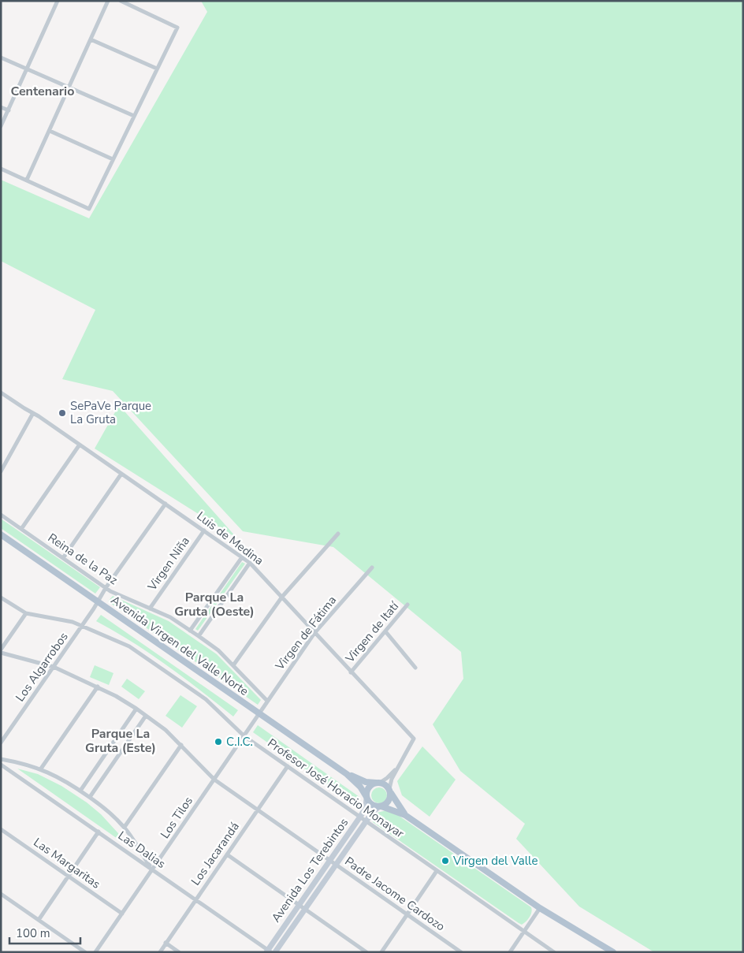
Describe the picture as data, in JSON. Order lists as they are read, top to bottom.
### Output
{
  "streets": {
    "main road": ["Avenida Virgen del Valle Norte", "Avenida Los Terebintos"],
    "street": [
      "Luis de Medina",
      "Reina de la Paz",
      "Virgen Niña",
      "Virgen de Itatí",
      "Virgen de Fátima",
      "Los Algarrobos",
      "Profesor José Horacio Monayar",
      "Los Tilos",
      "Las Dalias",
      "Los Jacarandá",
      "Las Margaritas",
      "Padre Jacome Cardozo"
    ]
  },
  "crossings": [
    ["Luis de Medina", "Virgen Niña"],
    ["Luis de Medina", "Virgen de Itatí"],
    ["Luis de Medina", "Virgen de Fátima"],
    ["Luis de Medina", "Los Algarrobos"],
    ["Reina de la Paz", "Virgen Niña"],
    ["Reina de la Paz", "Virgen de Fátima"],
    ["Reina de la Paz", "Los Algarrobos"],
    ["Virgen de Fátima", "Avenida Virgen del Valle Norte"],
    ["Virgen de Fátima", "Los Tilos"],
    ["Avenida Virgen del Valle Norte", "Los Algarrobos"],
    ["Avenida Virgen del Valle Norte", "Los Tilos"],
    ["Avenida Virgen del Valle Norte", "Avenida Los Terebintos"],
    ["Los Algarrobos", "Profesor José Horacio Monayar"],
    ["Los Algarrobos", "Padre Jacome Cardozo"],
    ["Profesor José Horacio Monayar", "Los Tilos"],
    ["Profesor José Horacio Monayar", "Los Jacarandá"],
    ["Profesor José Horacio Monayar", "Avenida Los Terebintos"],
    ["Los Tilos", "Las Dalias"],
    ["Los Tilos", "Las Margaritas"],
    ["Los Tilos", "Padre Jacome Cardozo"],
    ["Las Dalias", "Los Jacarandá"],
    ["Las Dalias", "Avenida Los Terebintos"],
    ["Los Jacarandá", "Padre Jacome Cardozo"],
    ["Avenida Los Terebintos", "Padre Jacome Cardozo"]
  ],
  "districts": ["Centenario", "Parque La Gruta (Oeste)", "Parque La Gruta (Este)"],
  "places": ["SePaVe Parque La Gruta", "C.I.C.", "Virgen del Valle"],
  "scale_bar": "100 m"
}
